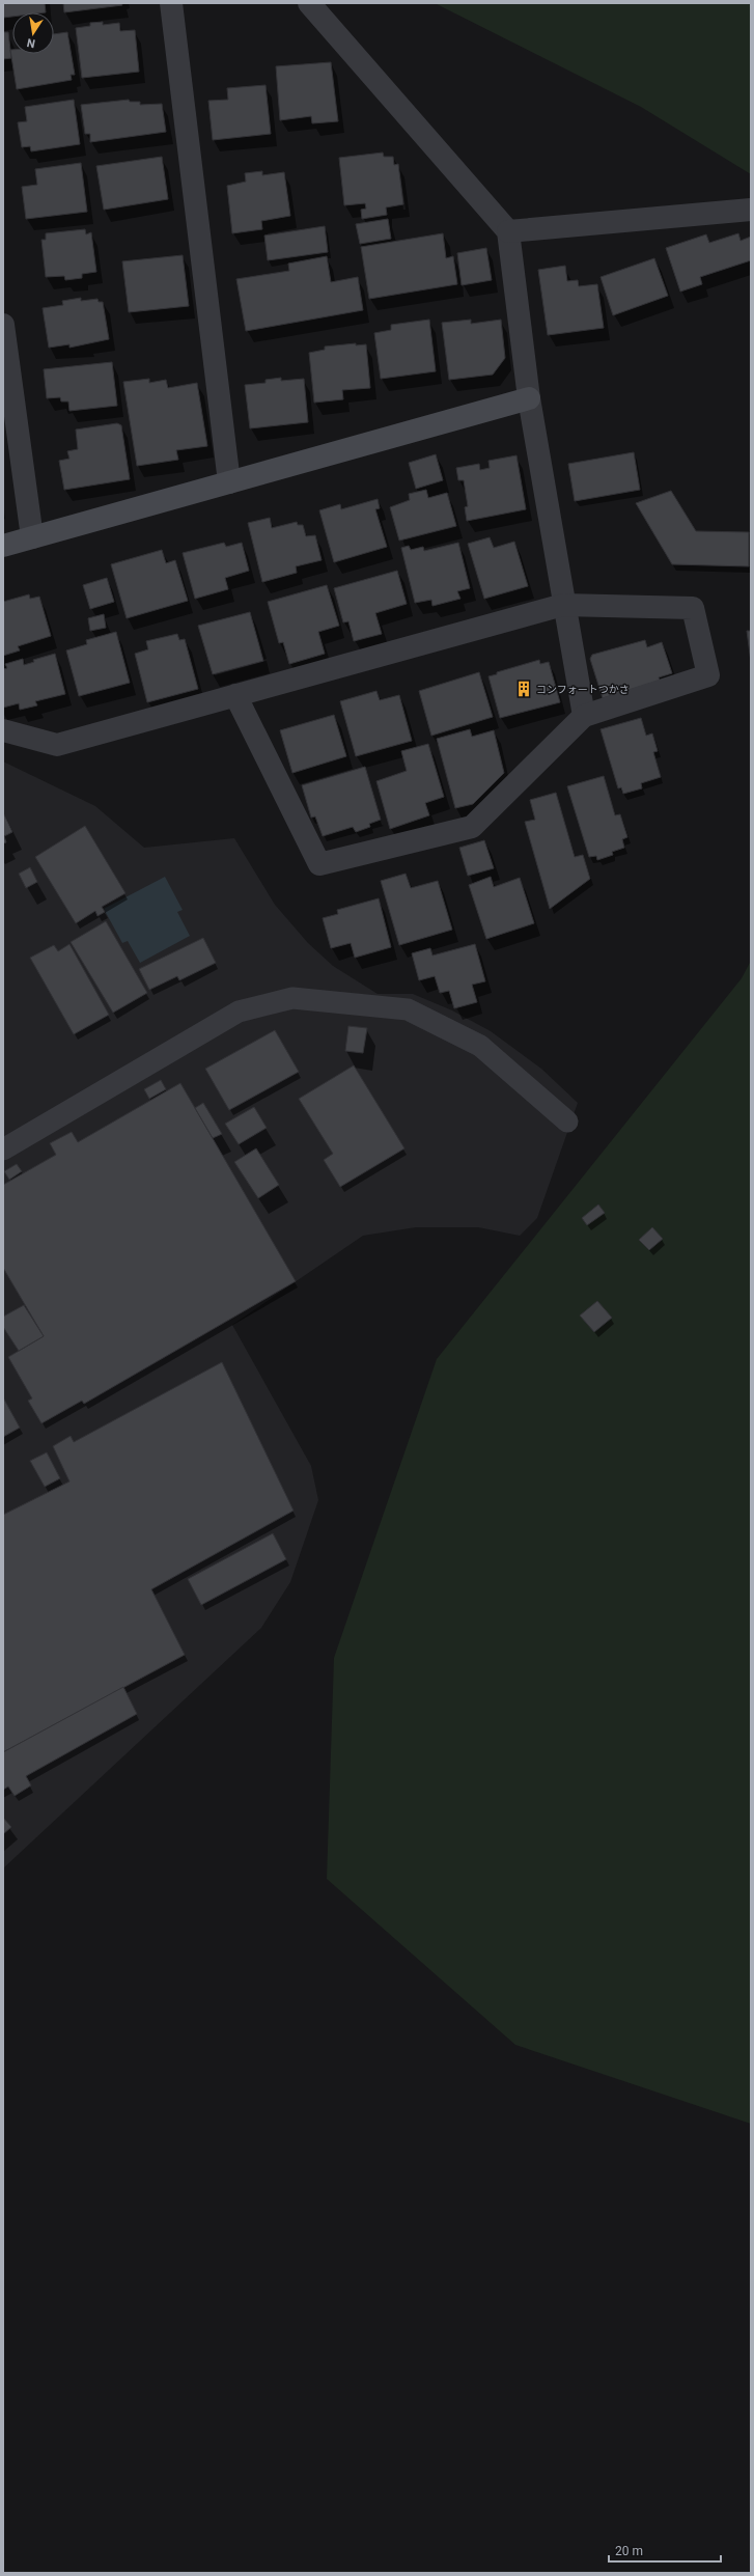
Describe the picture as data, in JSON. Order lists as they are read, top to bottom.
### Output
{
  "places": {
    "building": ["コンフォートつかさ"]
  },
  "scale_bar": "20 m",
  "north": "bottom"
}
